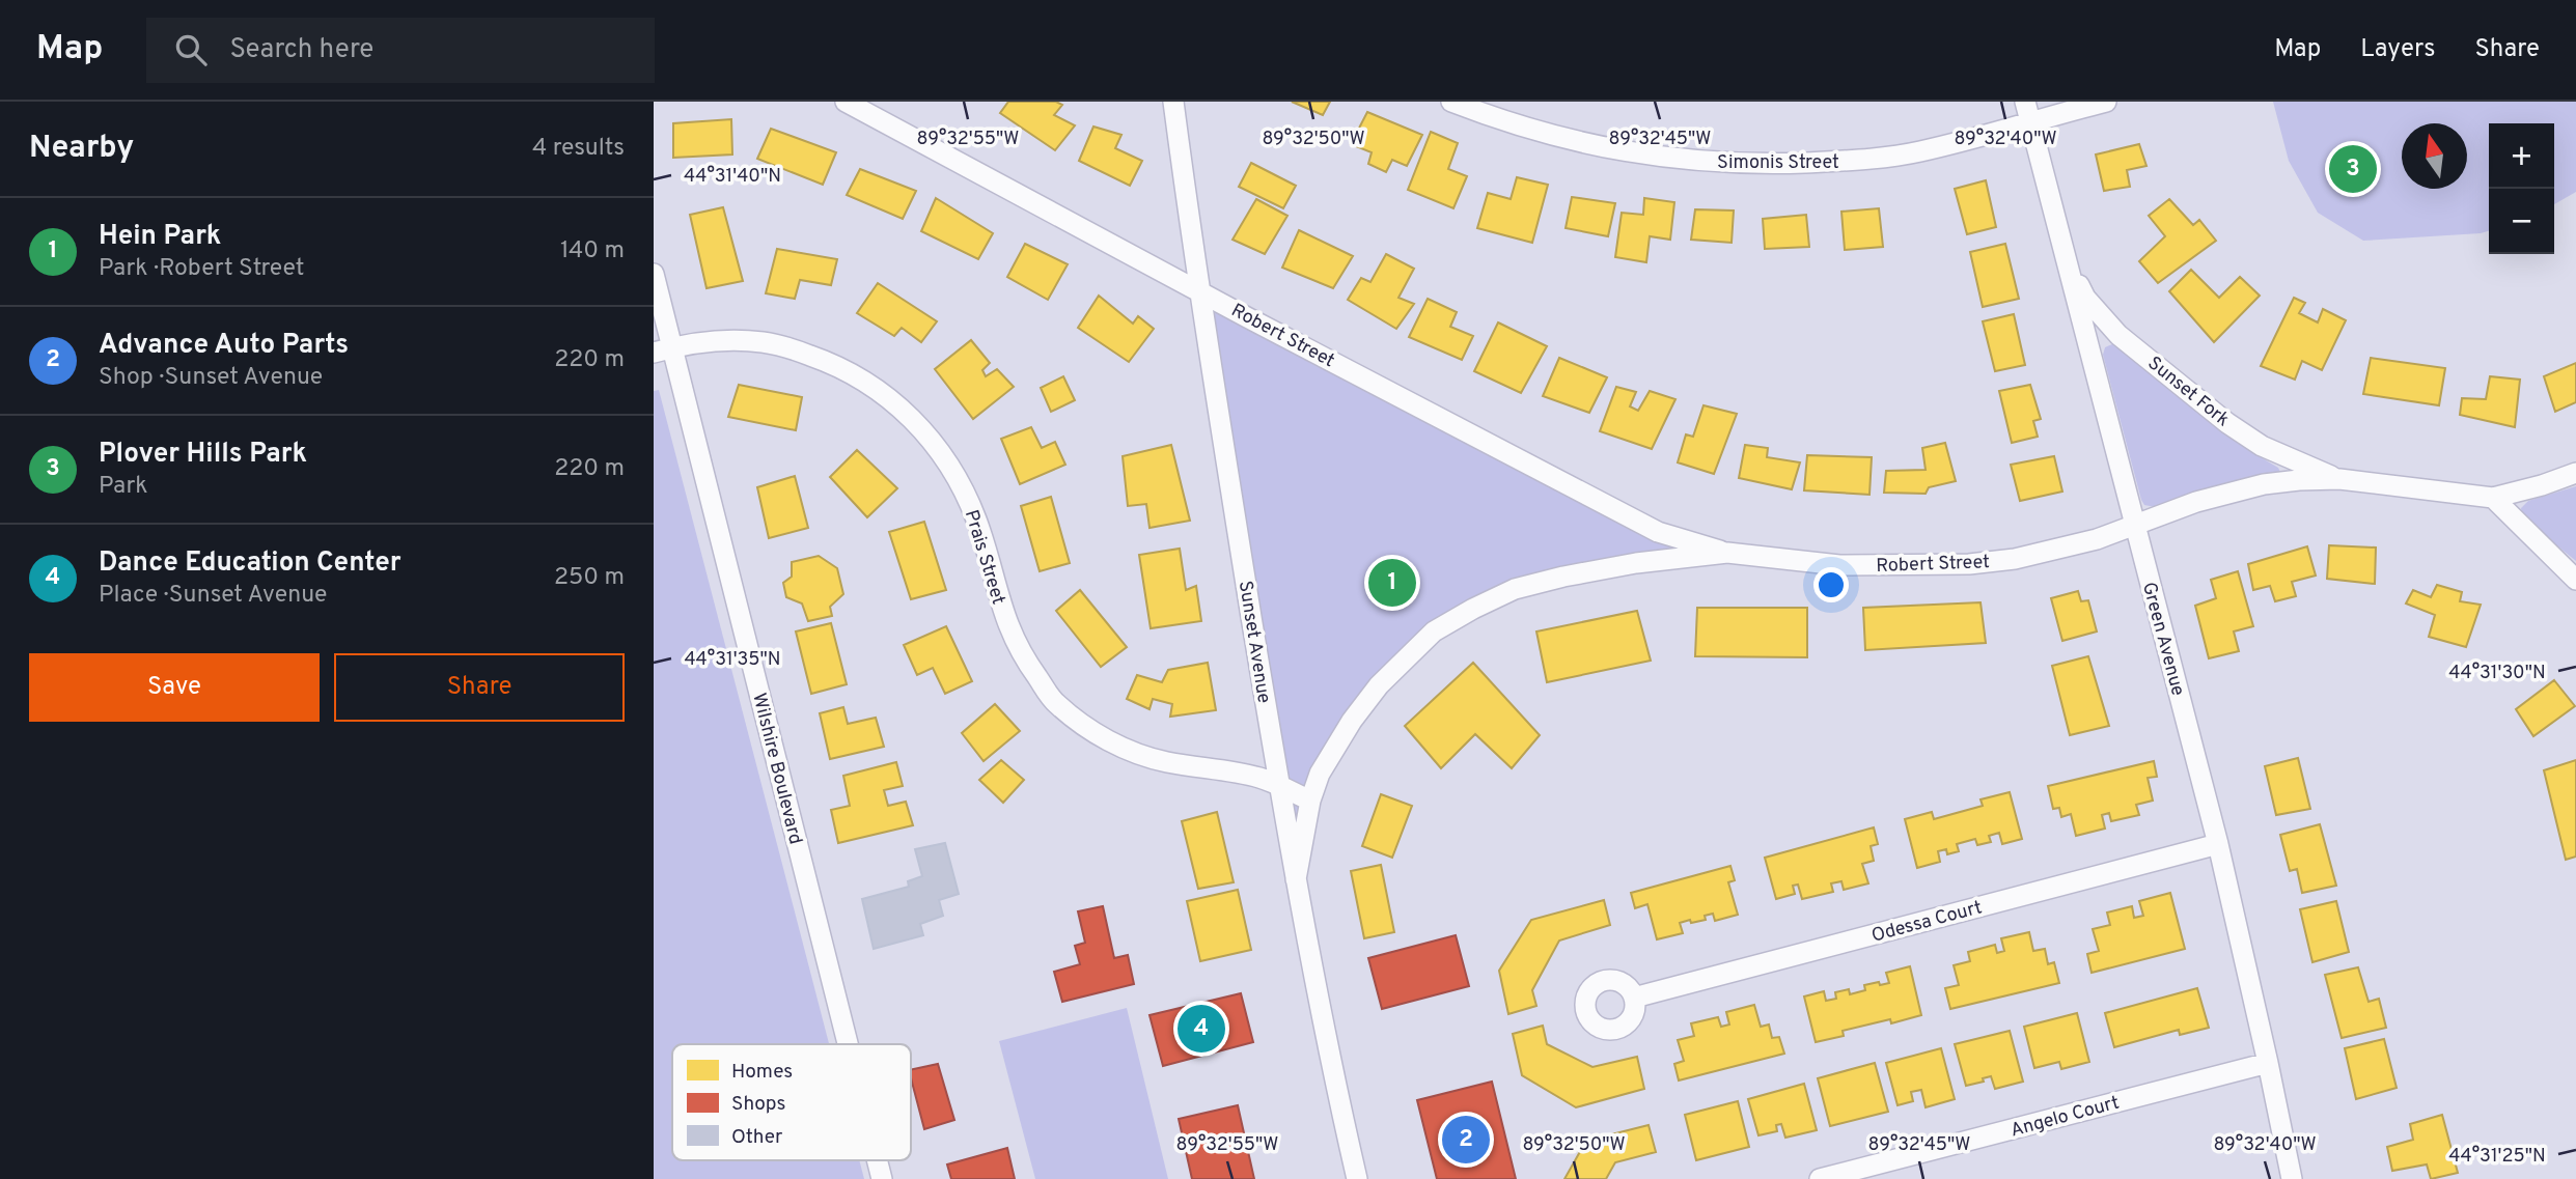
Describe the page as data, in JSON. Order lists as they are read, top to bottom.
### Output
{
  "streets": {
    "street": [
      "Simonis Street",
      "Robert Street",
      "Sunset Fork",
      "Prais Street",
      "Green Avenue",
      "Sunset Avenue",
      "Wilshire Boulevard",
      "Odessa Court",
      "Angelo Court"
    ]
  },
  "crossings": [
    ["Simonis Street", "Green Avenue"],
    ["Robert Street", "Sunset Fork"],
    ["Robert Street", "Prais Street"],
    ["Robert Street", "Green Avenue"],
    ["Robert Street", "Sunset Avenue"],
    ["Sunset Fork", "Green Avenue"],
    ["Prais Street", "Sunset Avenue"],
    ["Prais Street", "Wilshire Boulevard"],
    ["Green Avenue", "Odessa Court"],
    ["Green Avenue", "Angelo Court"]
  ],
  "legend": ["Homes", "Shops", "Other"],
  "north": "top",
  "page": {
    "header": "Map",
    "search": "Search here",
    "nav": ["Map", "Layers", "Share"],
    "heading": ["Nearby", "4 results"],
    "map_buttons": ["+", "−"],
    "pins": [
      "3",
      "1",
      "4",
      "2"
    ],
    "list": [
      {
        "mark": "1",
        "name": "Hein Park",
        "note": "Park · Robert Street",
        "value": "140 m"
      },
      {
        "mark": "2",
        "name": "Advance Auto Parts",
        "note": "Shop · Sunset Avenue",
        "value": "220 m"
      },
      {
        "mark": "3",
        "name": "Plover Hills Park",
        "note": "Park",
        "value": "220 m"
      },
      {
        "mark": "4",
        "name": "Dance Education Center",
        "note": "Place · Sunset Avenue",
        "value": "250 m"
      }
    ],
    "buttons": ["Save", "Share"]
  },
  "coordinates": [
    "89°32'55\"W",
    "89°32'50\"W",
    "89°32'45\"W",
    "89°32'40\"W",
    "44°31'40\"N",
    "44°31'35\"N",
    "44°31'30\"N",
    "44°31'25\"N"
  ]
}
